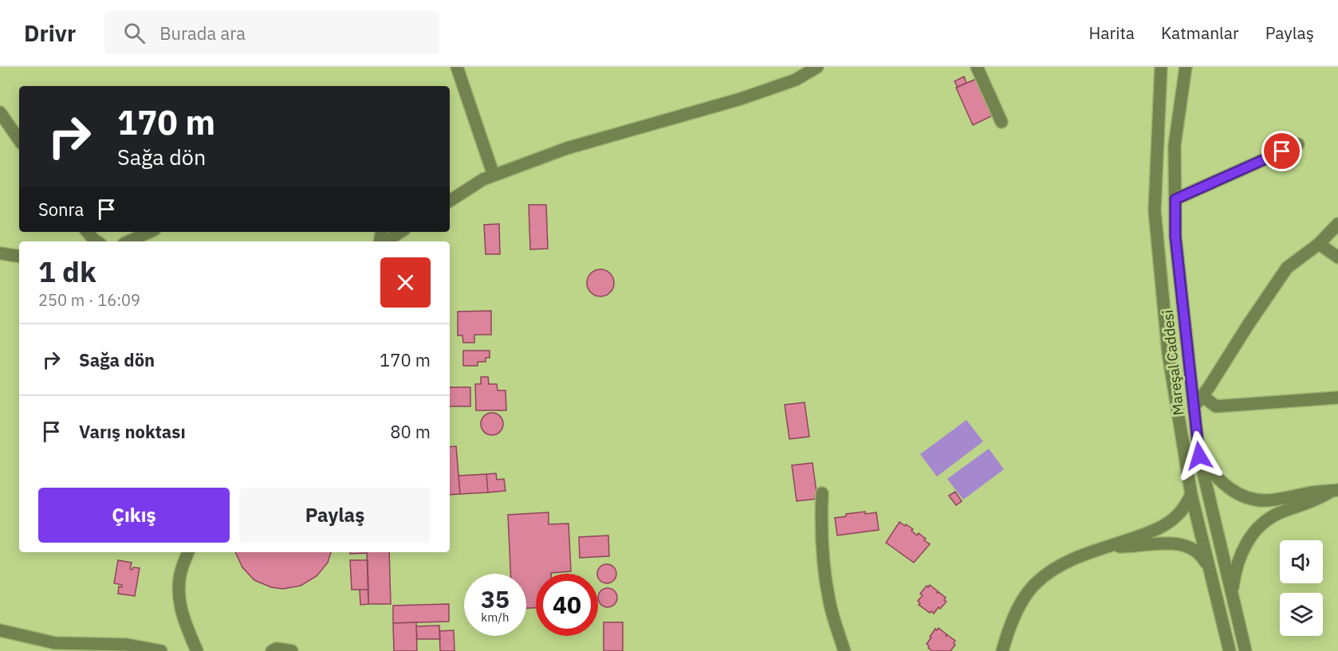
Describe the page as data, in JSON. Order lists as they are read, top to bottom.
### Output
{
  "streets": {
    "street": ["Mareşal Caddesi"]
  },
  "page": {
    "header": "Drivr",
    "search": "Burada ara",
    "nav": ["Harita", "Katmanlar", "Paylaş"],
    "turn": ["170 m", "Sağa dön"],
    "then": "Sonra",
    "heading": ["1 dk", "250 m · 16:09"],
    "list": [
      {
        "name": "Sağa dön",
        "value": "170 m"
      },
      {
        "name": "Varış noktası",
        "value": "80 m"
      }
    ],
    "buttons": ["Çıkış", "Paylaş"],
    "speed": "35 km/h",
    "limit": "40"
  }
}
